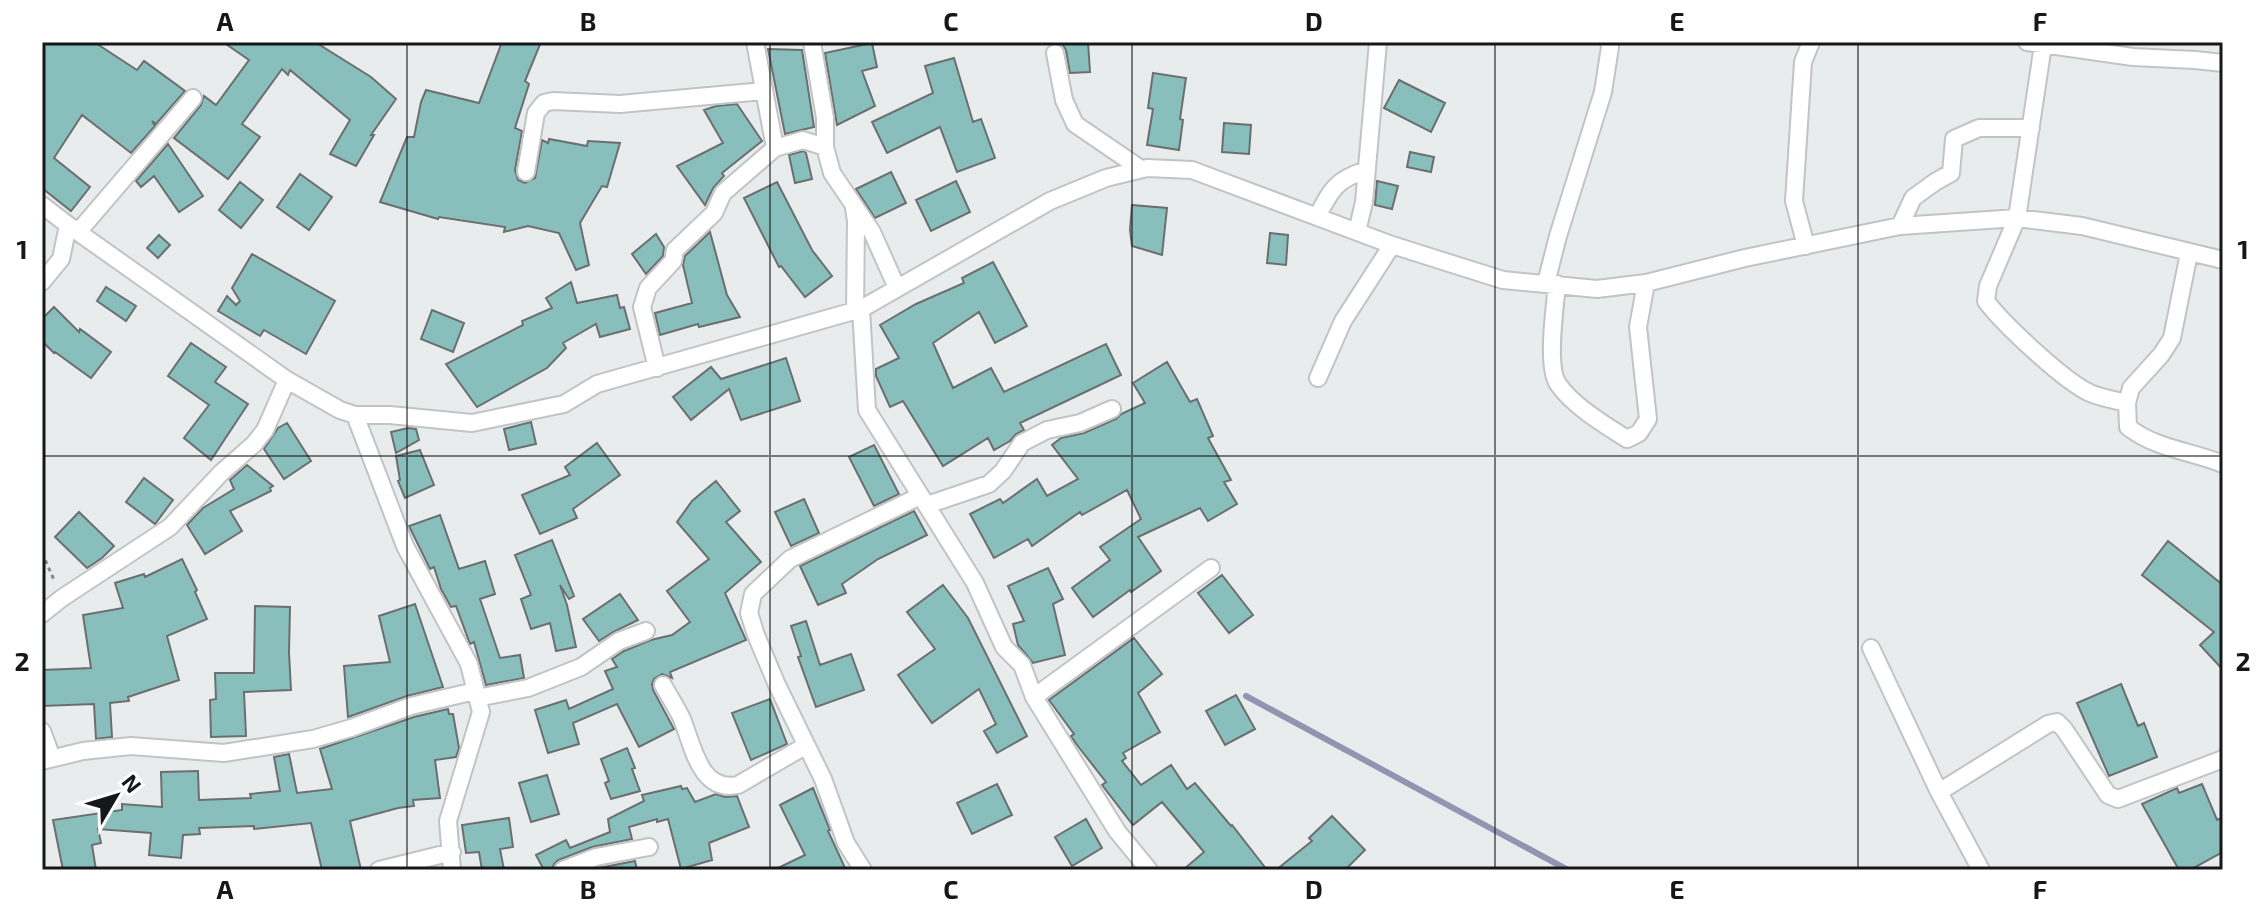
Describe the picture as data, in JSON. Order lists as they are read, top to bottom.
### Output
{
  "north": "top right",
  "grid": {
    "columns": [
      "A",
      "B",
      "C",
      "D",
      "E",
      "F"
    ],
    "rows": ["1", "2"]
  }
}
